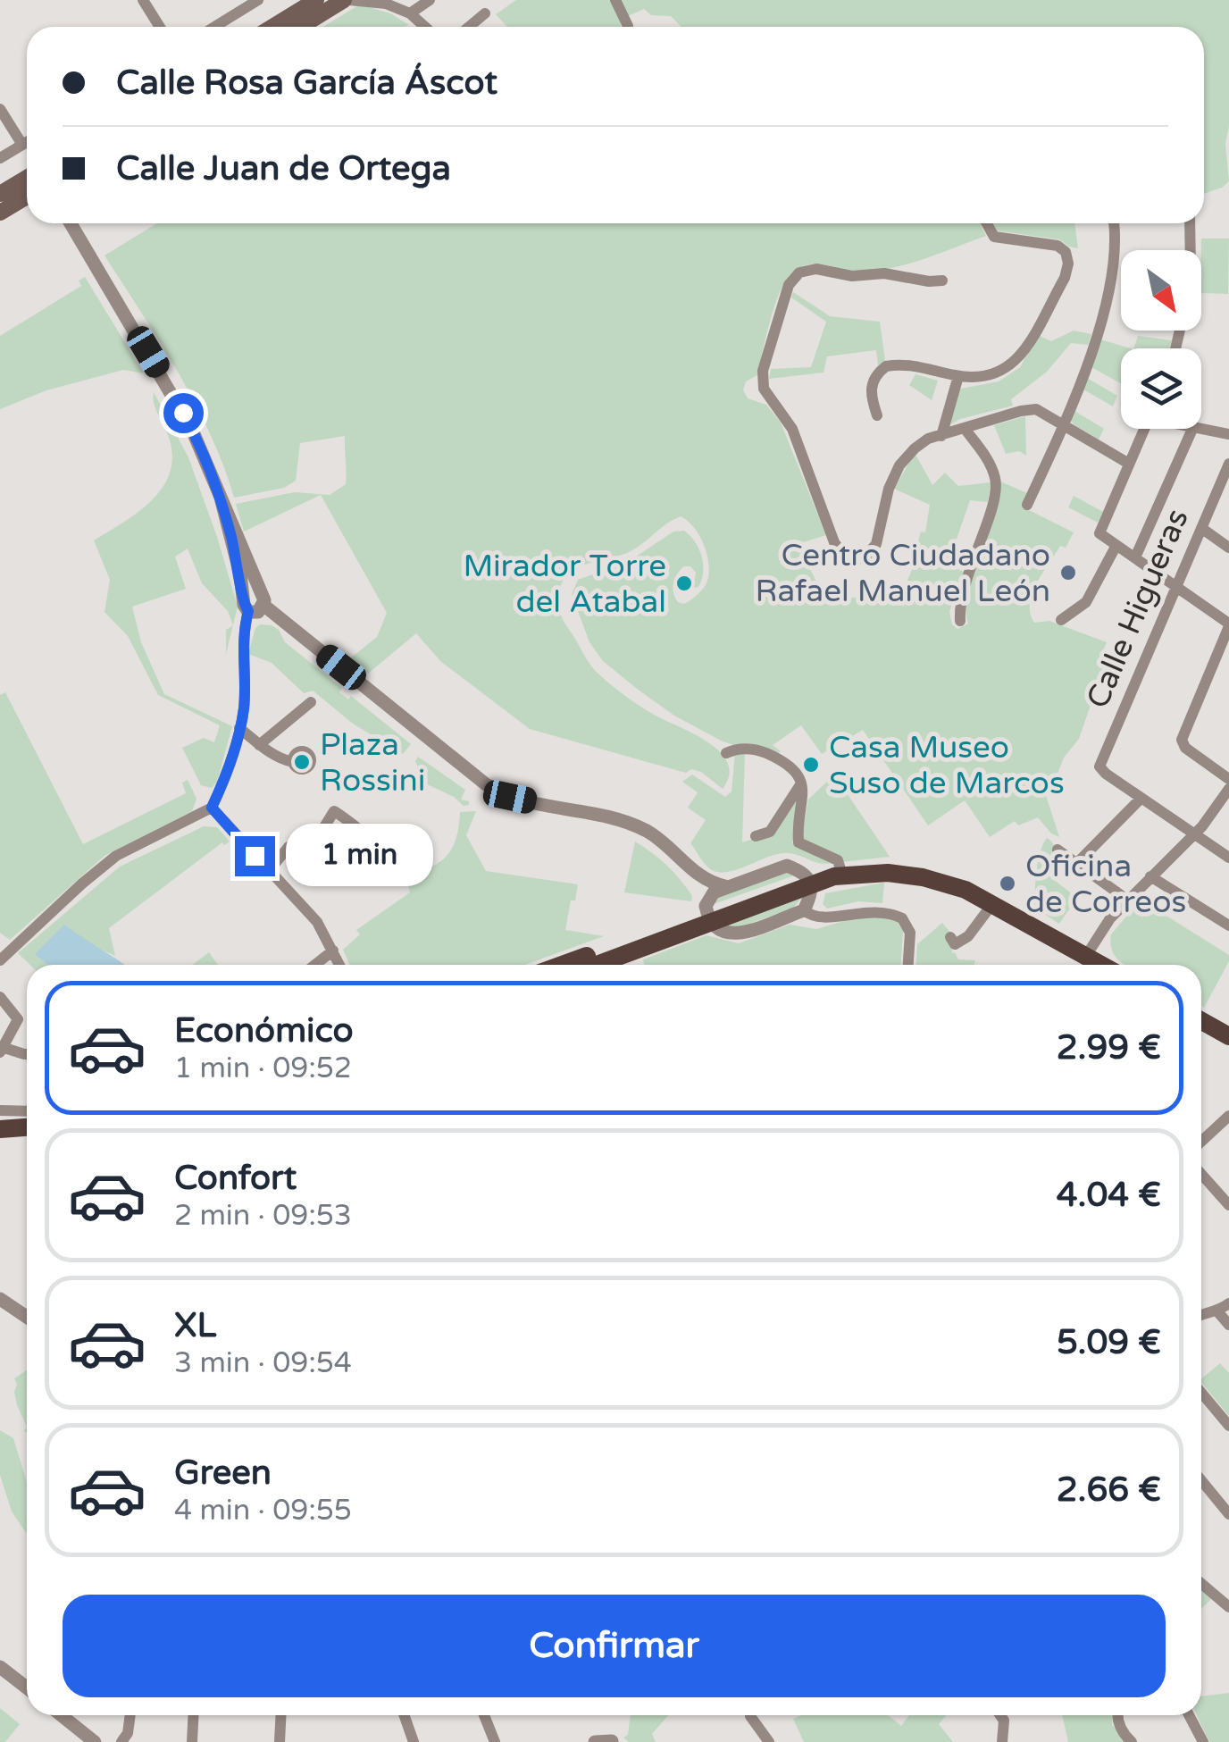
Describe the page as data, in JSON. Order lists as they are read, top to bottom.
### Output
{
  "streets": {
    "street": ["Calle Higueras"]
  },
  "places": [
    "Centro Ciudadano Rafael Manuel León",
    "Mirador Torre del Atabal",
    "Plaza Rossini",
    "Casa Museo Suso de Marcos",
    "Oficina de Correos"
  ],
  "north": "bottom right",
  "page": {
    "banner": ["Calle Rosa García Áscot", "Calle Juan de Ortega"],
    "bubble": "1 min",
    "list": [
      {
        "name": "Económico",
        "note": "1 min · 09:52",
        "value": "2.99 €"
      },
      {
        "name": "Confort",
        "note": "2 min · 09:53",
        "value": "4.04 €"
      },
      {
        "name": "XL",
        "note": "3 min · 09:54",
        "value": "5.09 €"
      },
      {
        "name": "Green",
        "note": "4 min · 09:55",
        "value": "2.66 €"
      }
    ],
    "buttons": "Confirmar"
  }
}
